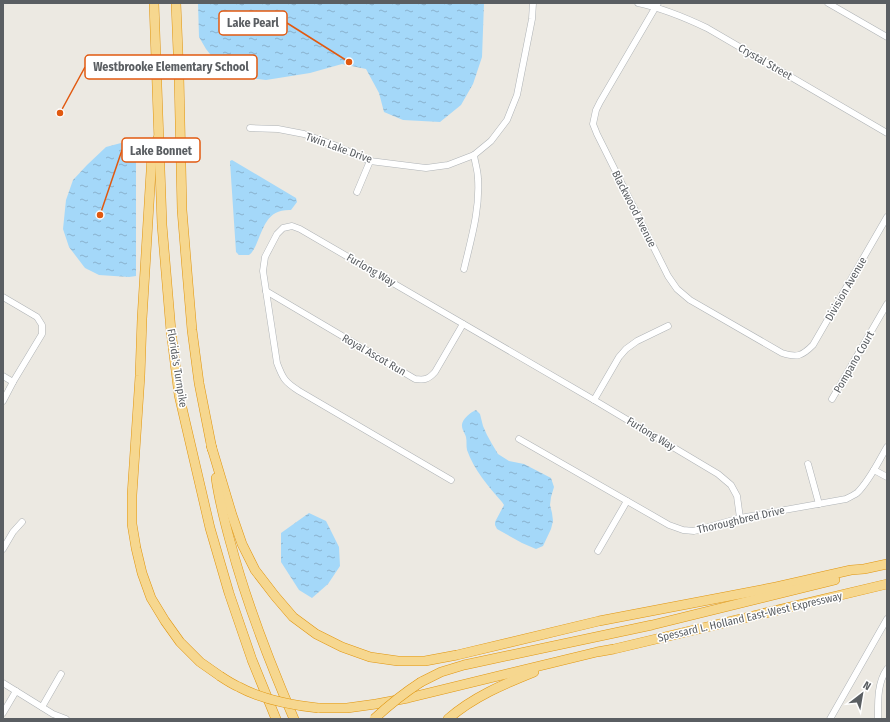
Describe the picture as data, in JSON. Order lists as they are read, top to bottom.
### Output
{
  "streets": {
    "highway": ["Florida's Turnpike", "Spessard L. Holland East-West Expressway"],
    "street": [
      "Crystal Street",
      "Twin Lake Drive",
      "Blackwood Avenue",
      "Furlong Way",
      "Division Avenue",
      "Royal Ascot Run",
      "Pompano Court",
      "Thoroughbred Drive"
    ]
  },
  "crossings": [
    ["Crystal Street", "Blackwood Avenue"],
    ["Blackwood Avenue", "Division Avenue"],
    ["Furlong Way", "Royal Ascot Run"],
    ["Furlong Way", "Thoroughbred Drive"]
  ],
  "places": ["Lake Pearl", "Westbrooke Elementary School", "Lake Bonnet"],
  "north": "top right"
}
